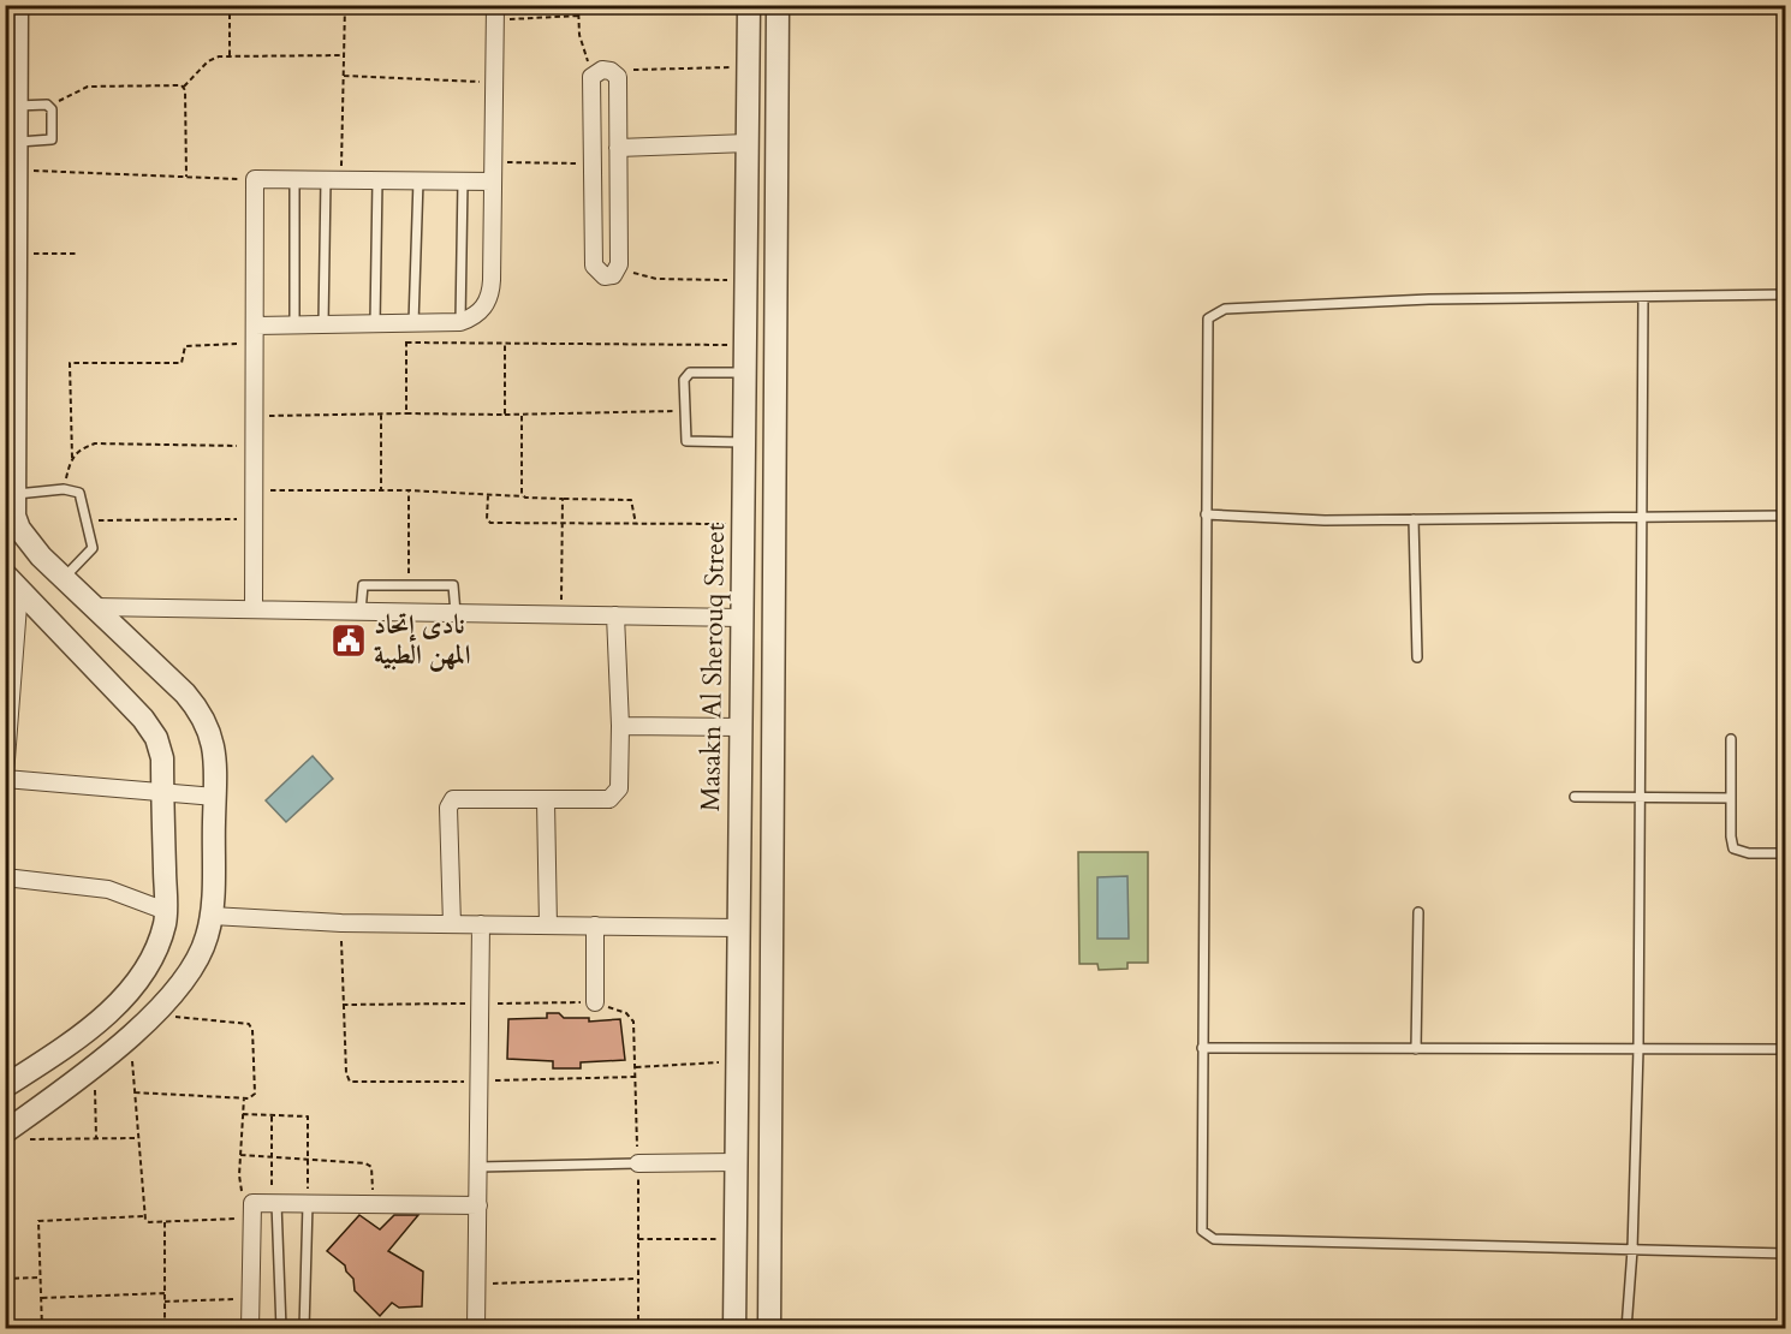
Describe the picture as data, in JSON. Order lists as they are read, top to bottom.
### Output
{
  "streets": {
    "street": ["Masakn Al Sherouq Street"]
  },
  "places": {
    "public building": ["نادى إتحاد المهن الطبية"]
  }
}
